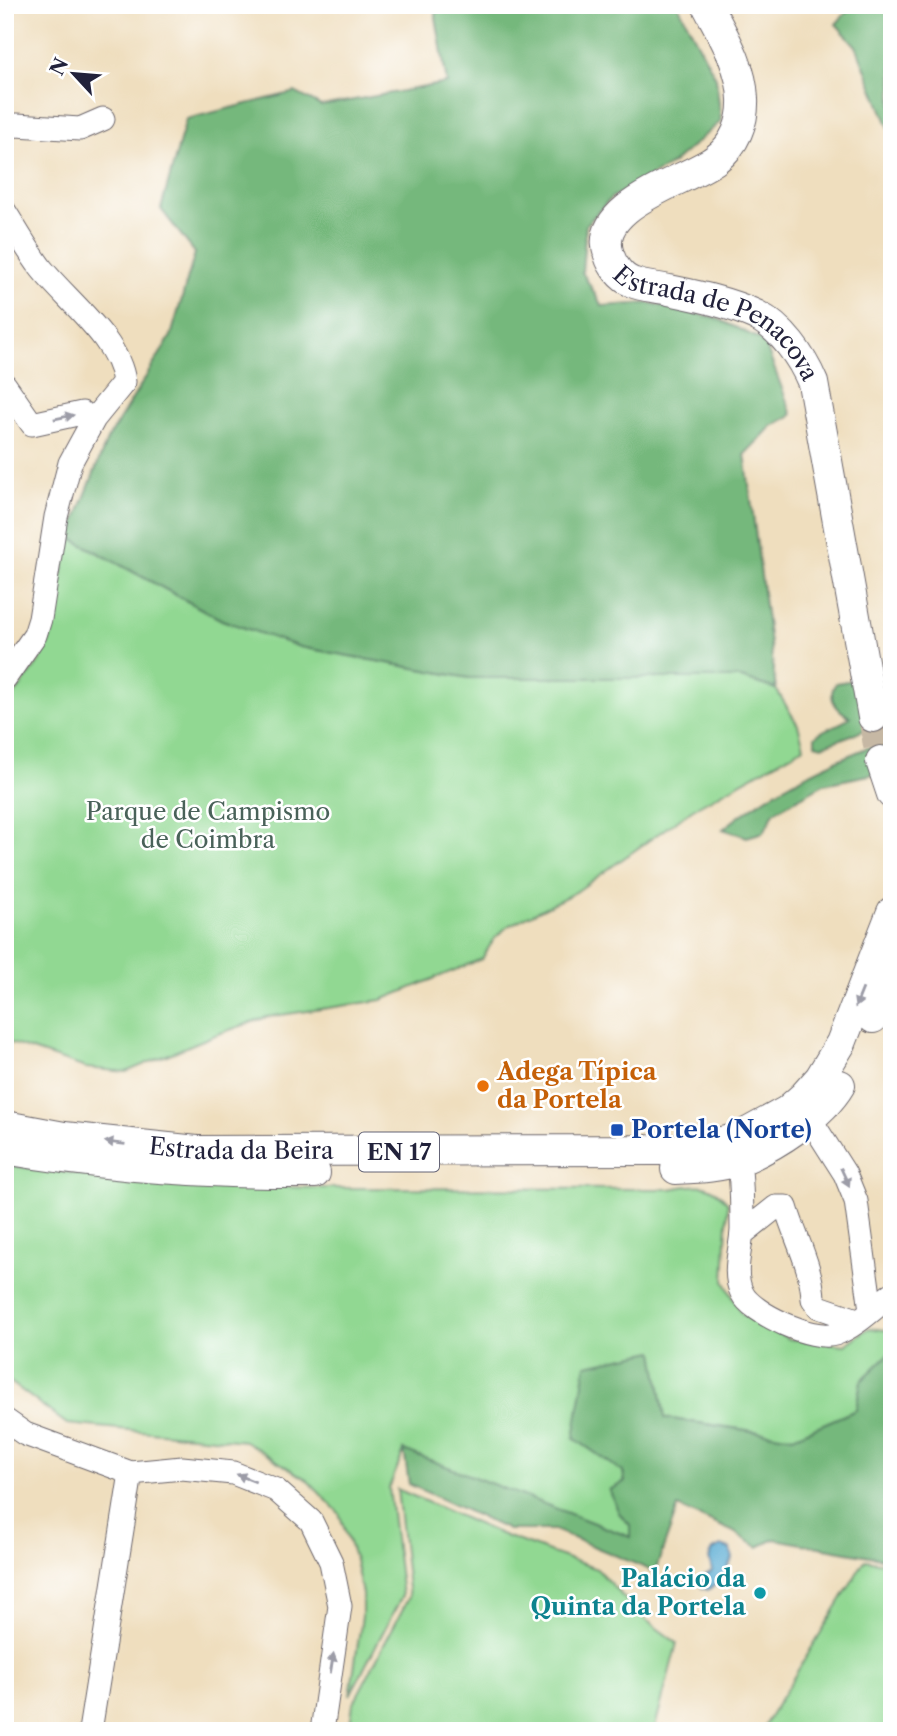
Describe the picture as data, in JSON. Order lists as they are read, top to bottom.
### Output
{
  "streets": {
    "main road": ["Estrada de Penacova", "Estrada da Beira", "EN 17"]
  },
  "parks": ["Parque de Campismo de Coimbra"],
  "places": {
    "other": ["Adega Típica da Portela", "Palácio da Quinta da Portela"],
    "transit": ["Portela (Norte)"]
  },
  "north": "top left"
}
